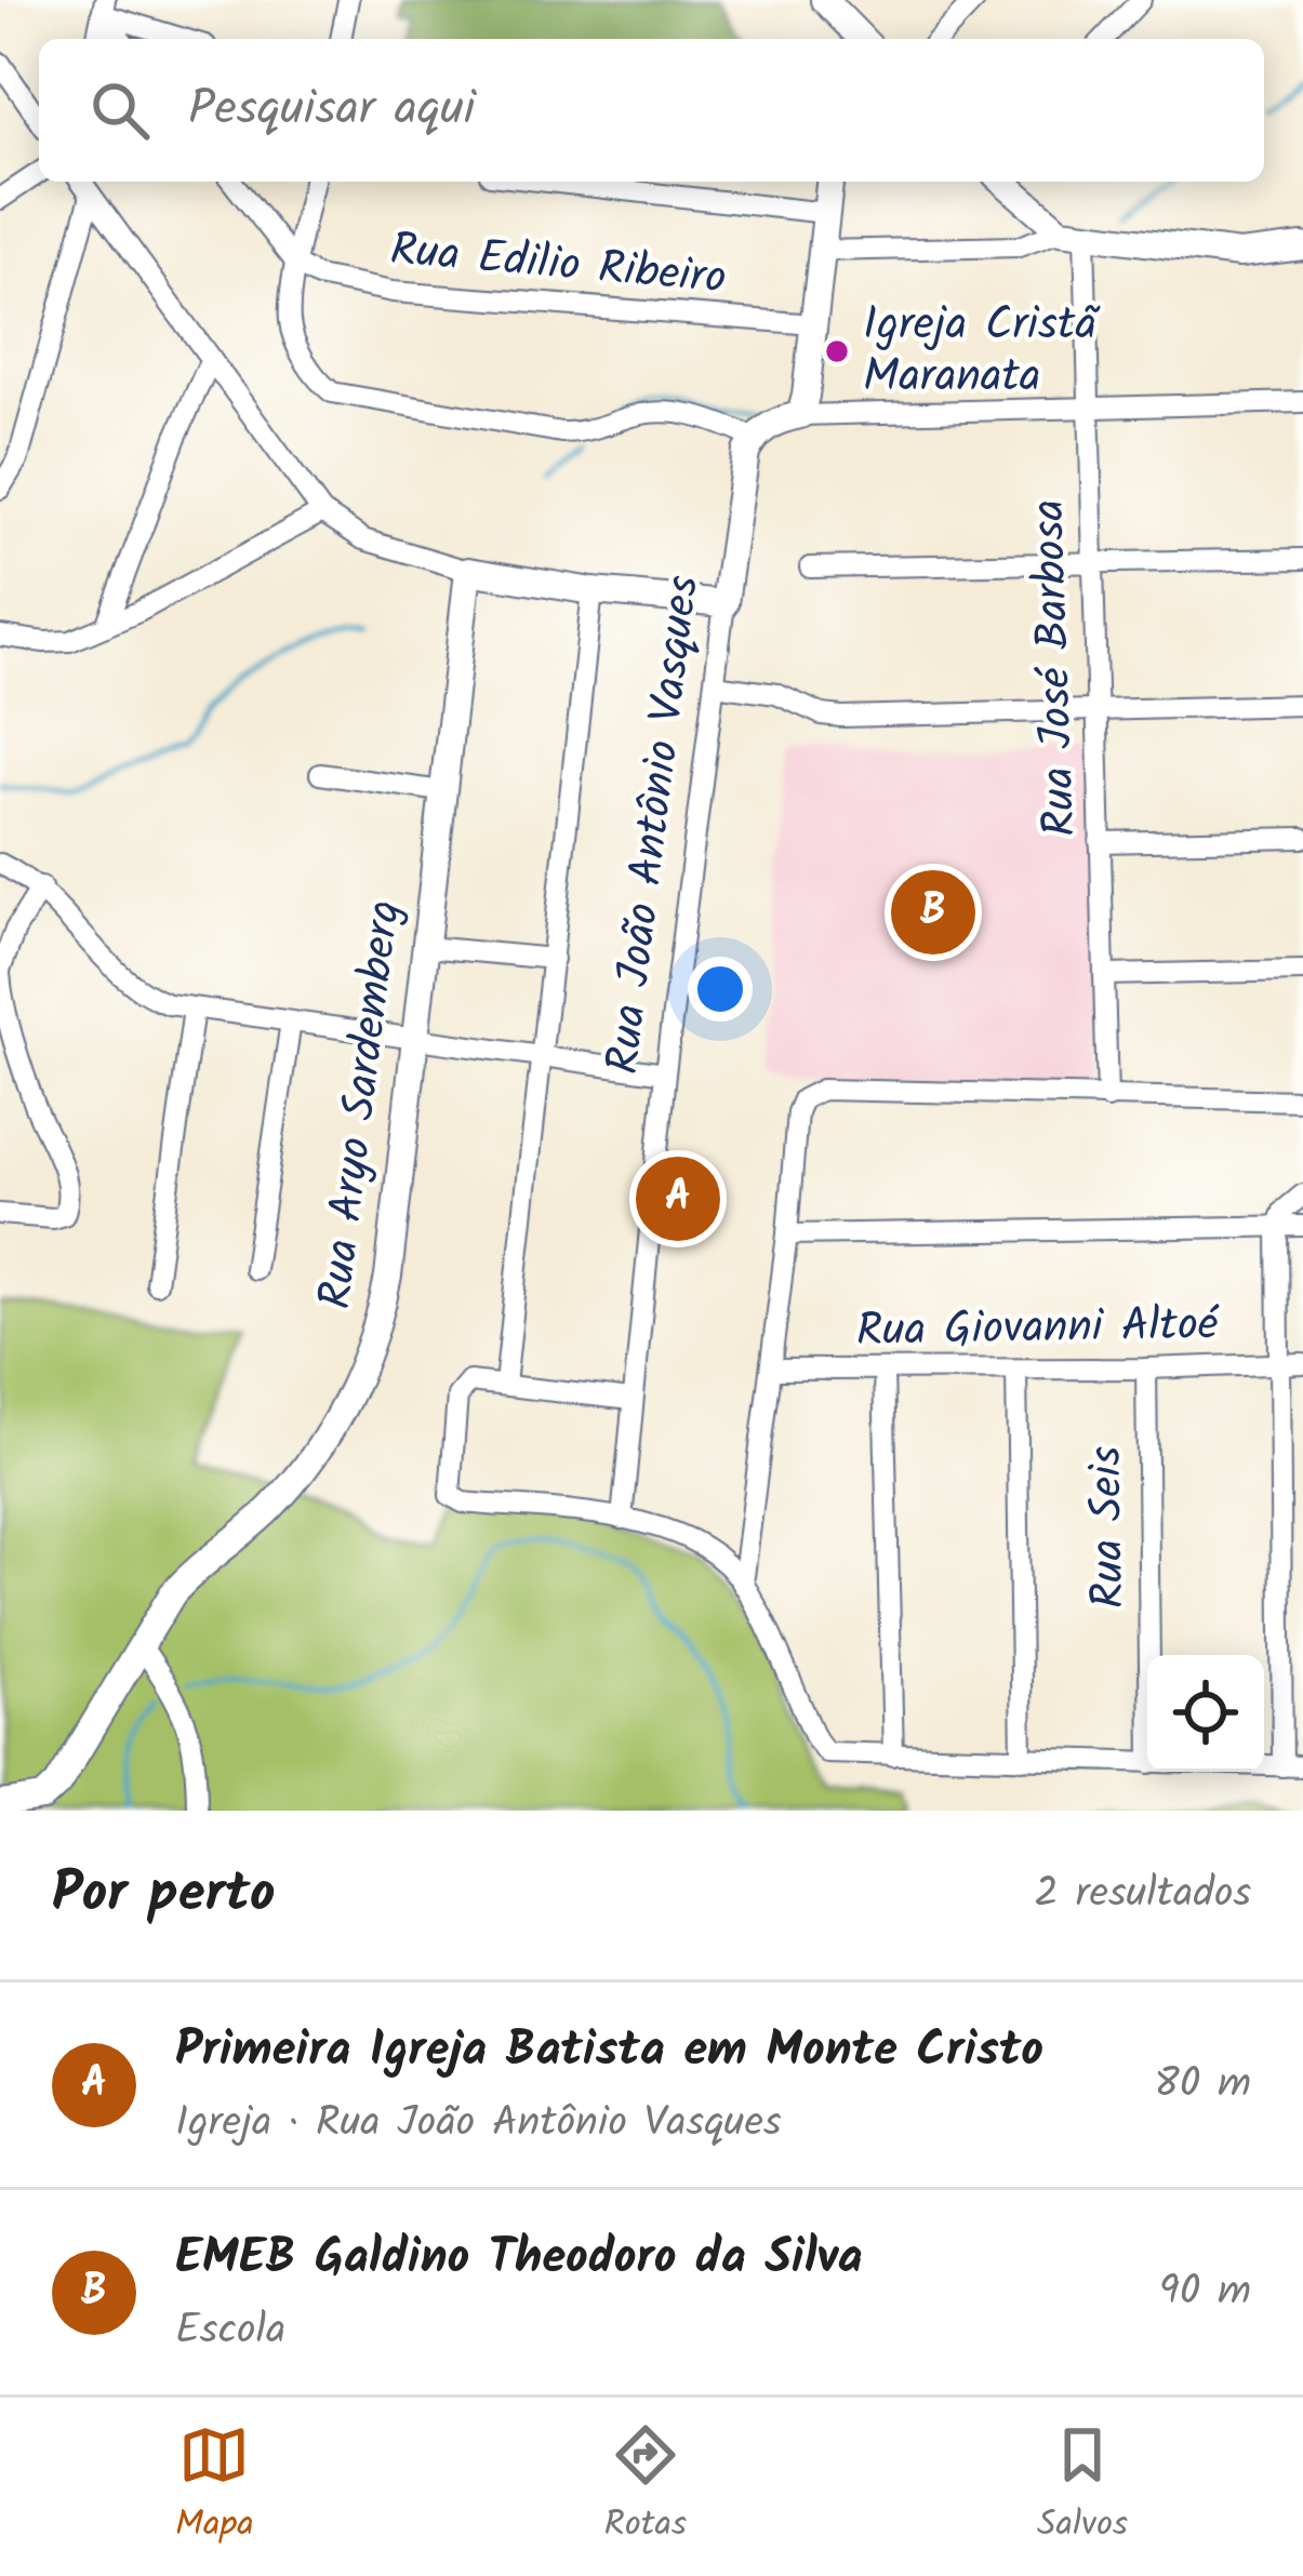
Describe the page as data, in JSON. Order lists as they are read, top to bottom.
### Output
{
  "streets": {
    "street": [
      "Rua Edilio Ribeiro",
      "Rua José Barbosa",
      "Rua João Antônio Vasques",
      "Rua Aryo Sardemberg",
      "Rua Giovanni Altoé",
      "Rua Seis"
    ]
  },
  "crossings": [
    ["Rua Giovanni Altoé", "Rua Seis"]
  ],
  "places": ["Igreja Cristã Maranata"],
  "page": {
    "search": "Pesquisar aqui",
    "pins": ["B", "A"],
    "heading": ["Por perto", "2 resultados"],
    "list": [
      {
        "mark": "A",
        "name": "Primeira Igreja Batista em Monte Cristo",
        "note": "Igreja · Rua João Antônio Vasques",
        "value": "80 m"
      },
      {
        "mark": "B",
        "name": "EMEB Galdino Theodoro da Silva",
        "note": "Escola",
        "value": "90 m"
      }
    ],
    "nav": ["Mapa", "Rotas", "Salvos"]
  }
}
